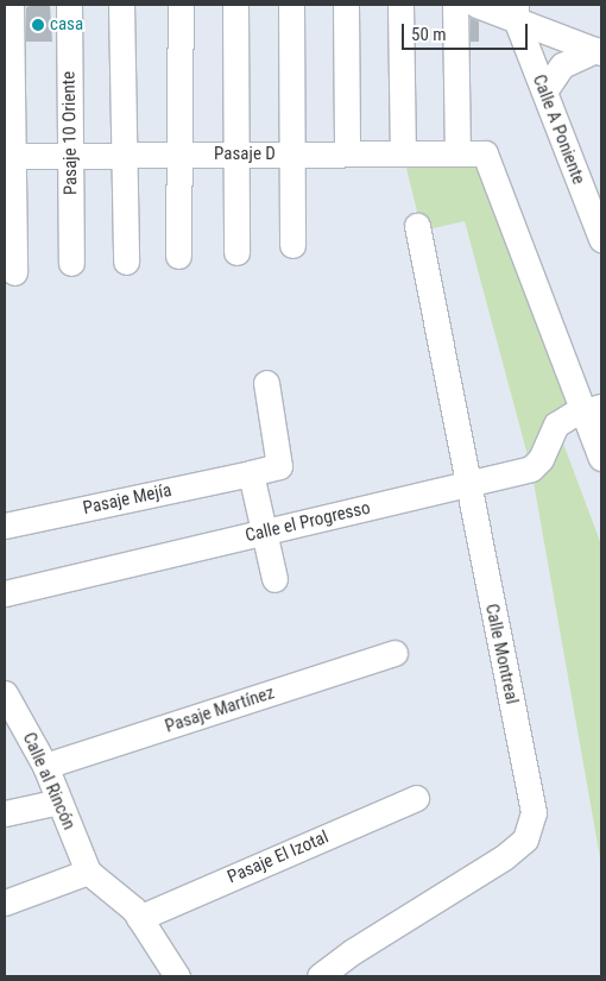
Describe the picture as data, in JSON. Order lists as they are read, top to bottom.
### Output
{
  "streets": {
    "street": [
      "Calle A Poniente",
      "Pasaje 10 Oriente",
      "Pasaje D",
      "Pasaje Mejía",
      "Calle el Progresso",
      "Calle Montreal",
      "Pasaje Martínez",
      "Calle al Rincón",
      "Pasaje El Izotal"
    ]
  },
  "crossings": [
    ["Pasaje 10 Oriente", "Pasaje D"],
    ["Pasaje D", "Calle el Progresso"],
    ["Calle el Progresso", "Calle Montreal"],
    ["Pasaje Martínez", "Calle al Rincón"]
  ],
  "places": ["casa"],
  "scale_bar": "50 m"
}
